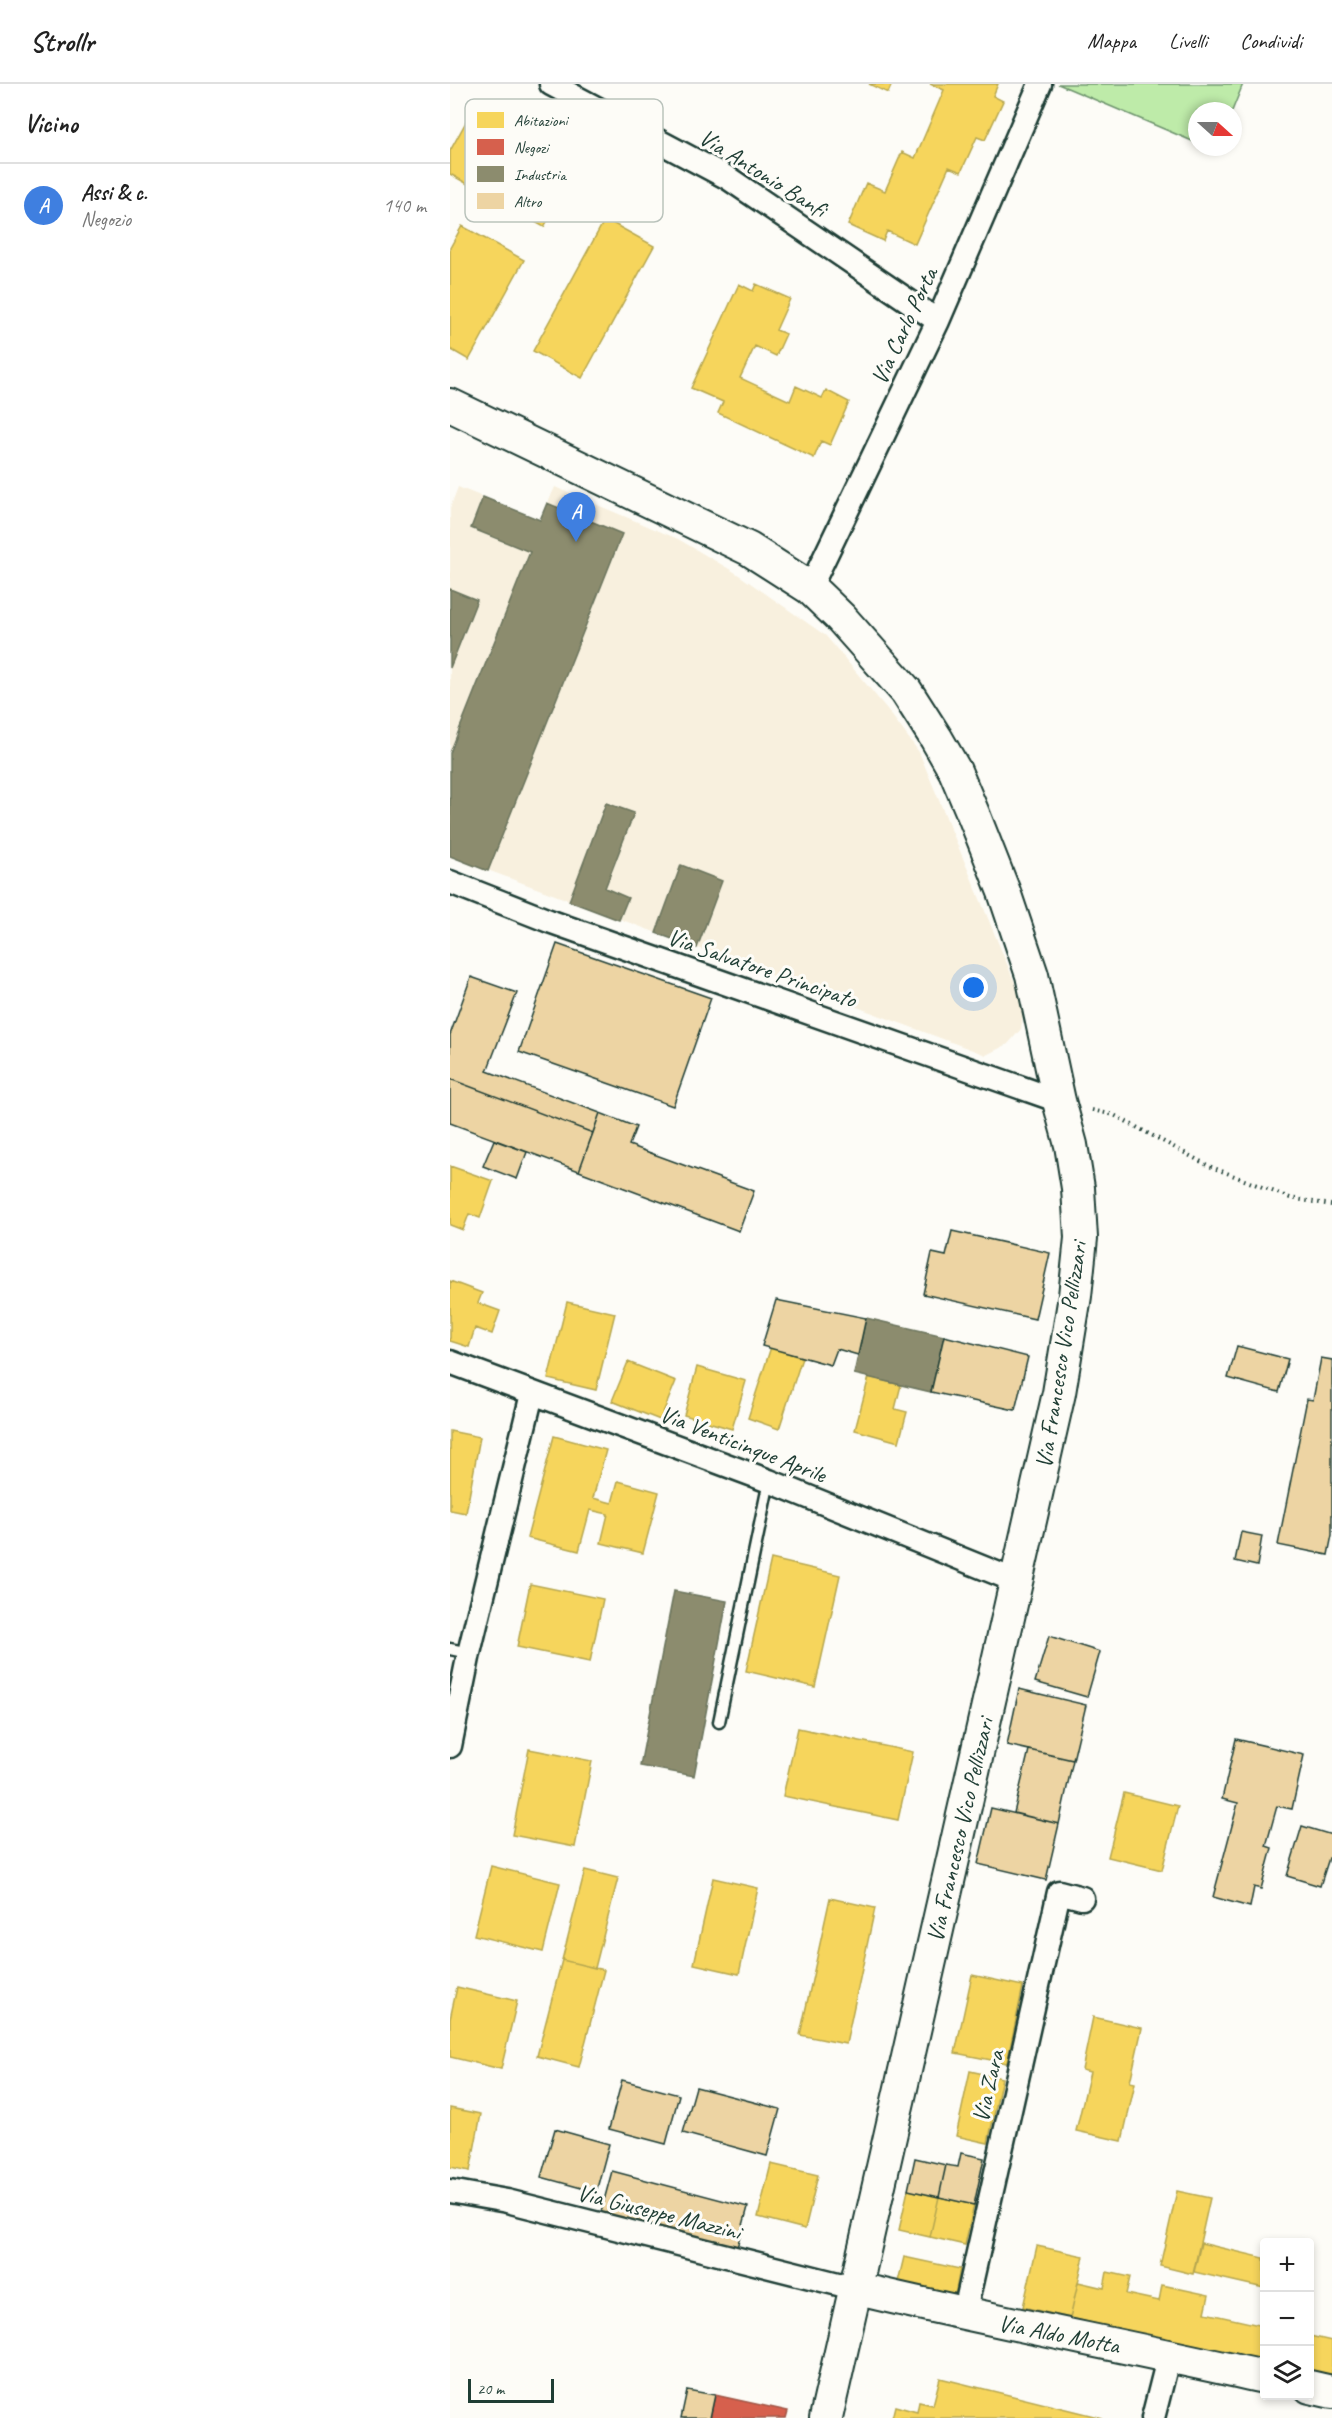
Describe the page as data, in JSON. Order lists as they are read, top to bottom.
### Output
{
  "streets": {
    "street": [
      "Via Antonio Banfi",
      "Via Carlo Porta",
      "Via Salvatore Principato",
      "Via Francesco Vico Pellizzari",
      "Via Venticinque Aprile",
      "Via Zara",
      "Via Giuseppe Mazzini",
      "Via Aldo Motta"
    ]
  },
  "crossings": [
    ["Via Antonio Banfi", "Via Carlo Porta"],
    ["Via Carlo Porta", "Via Francesco Vico Pellizzari"],
    ["Via Salvatore Principato", "Via Francesco Vico Pellizzari"],
    ["Via Francesco Vico Pellizzari", "Via Venticinque Aprile"],
    ["Via Francesco Vico Pellizzari", "Via Giuseppe Mazzini"],
    ["Via Francesco Vico Pellizzari", "Via Aldo Motta"],
    ["Via Zara", "Via Aldo Motta"],
    ["Via Giuseppe Mazzini", "Via Aldo Motta"]
  ],
  "legend": [
    "Abitazioni",
    "Negozi",
    "Industria",
    "Altro"
  ],
  "scale_bar": "20 m",
  "north": "right",
  "page": {
    "header": "Strollr",
    "nav": ["Mappa", "Livelli", "Condividi"],
    "heading": "Vicino",
    "list": [
      {
        "mark": "A",
        "name": "Assi & c.",
        "note": "Negozio",
        "value": "140 m"
      }
    ],
    "pins": "A",
    "map_buttons": ["+", "−"],
    "scale": "20 m"
  }
}
